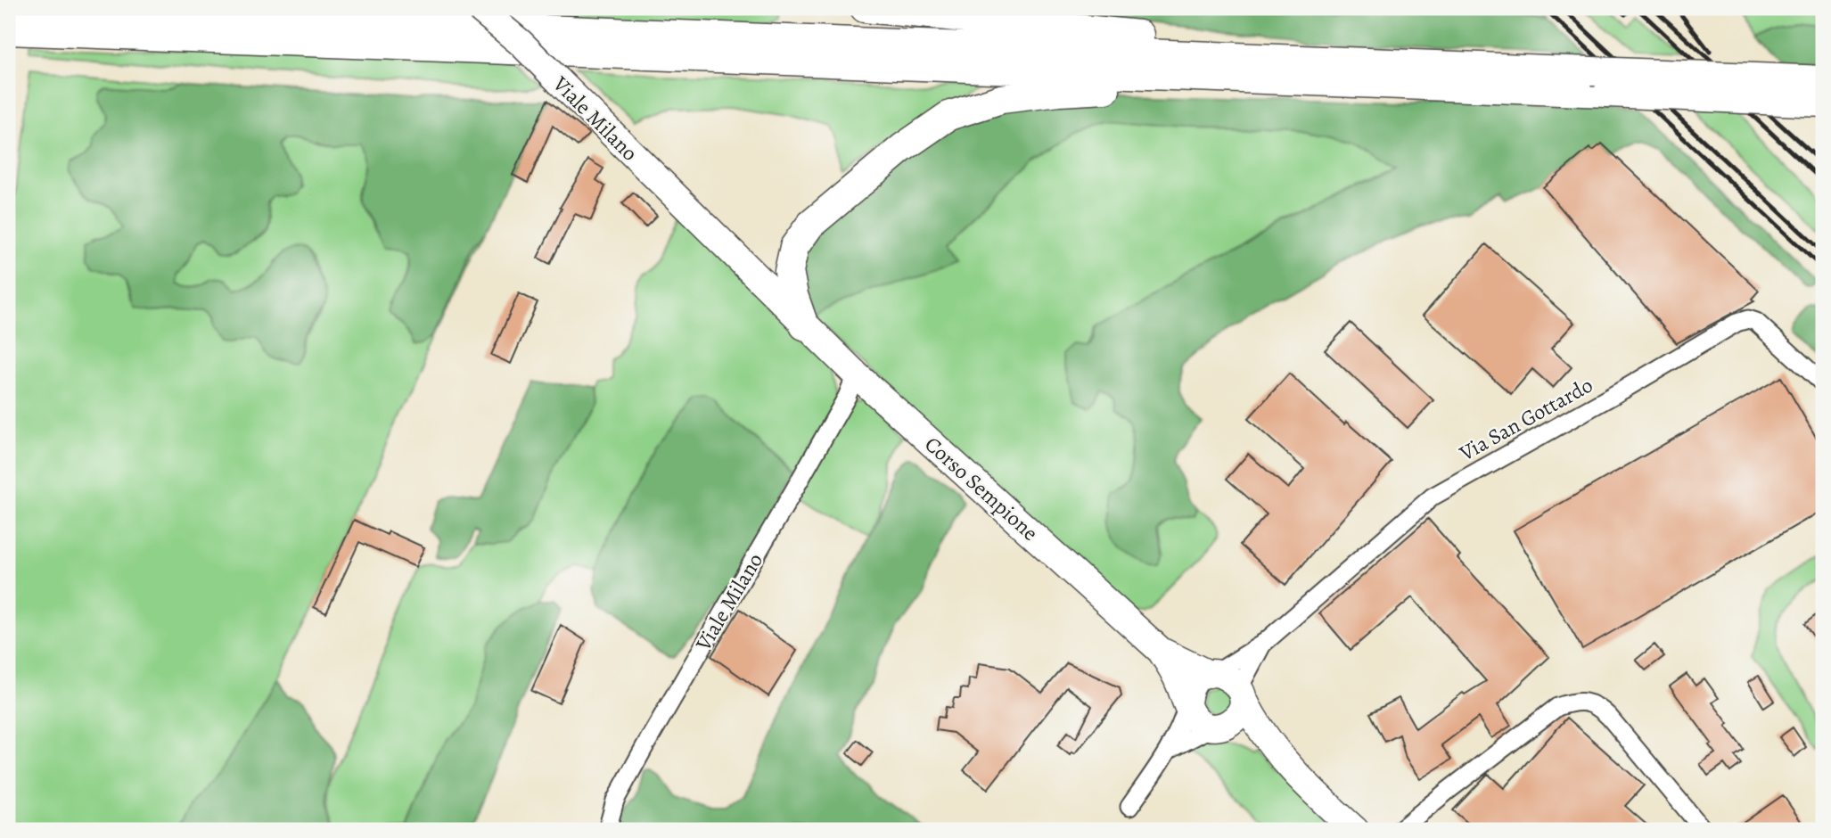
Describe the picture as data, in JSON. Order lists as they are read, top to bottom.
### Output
{
  "streets": {
    "main road": ["Viale Milano", "Corso Sempione"],
    "street": ["Via San Gottardo"]
  },
  "crossings": [
    ["Viale Milano", "Corso Sempione"],
    ["Via San Gottardo", "Corso Sempione"]
  ]
}
